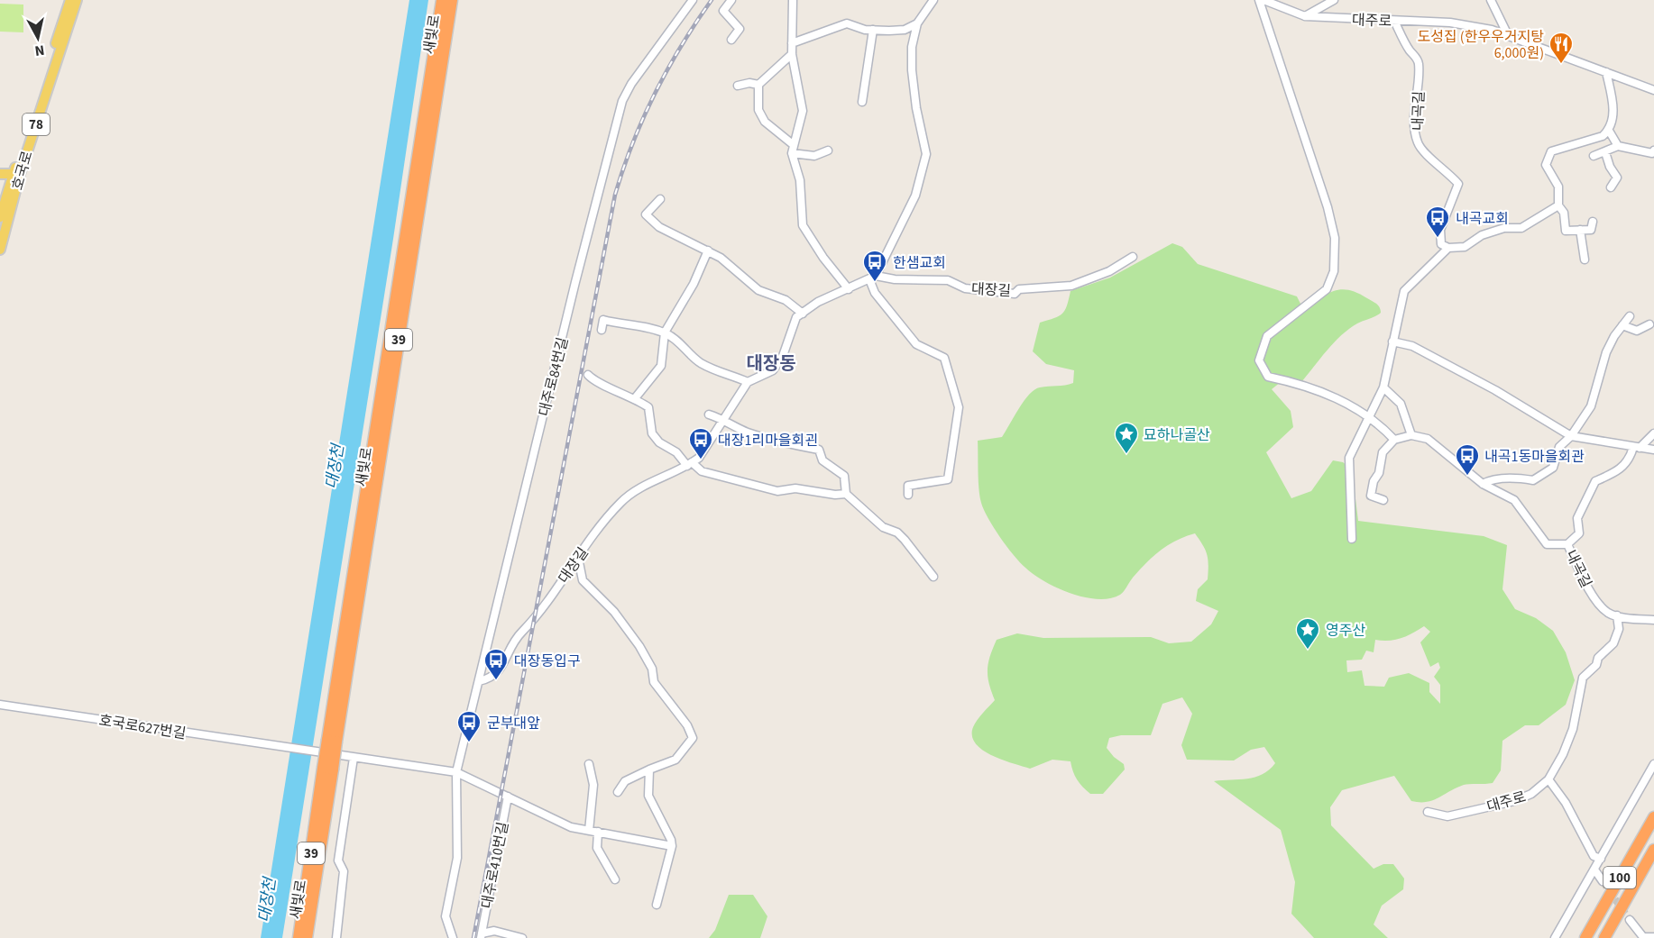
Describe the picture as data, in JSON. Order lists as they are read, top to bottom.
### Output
{
  "streets": {
    "highway": ["새빛로", "39", "100"],
    "main road": ["78", "호국로"],
    "street": [
      "대주로",
      "내곡길",
      "대장길",
      "대주로84번길",
      "호국로627번길",
      "대주로410번길"
    ]
  },
  "crossings": [
    ["대주로", "내곡길"],
    ["대장길", "대주로84번길"]
  ],
  "districts": ["대장동"],
  "water": ["대장천"],
  "places": {
    "restaurant": ["도성집 (한우우거지탕 6,000원)"],
    "bus stop": [
      "내곡교회",
      "한샘교회",
      "대장1리마을회괸",
      "내곡1동마을회관",
      "대장동입구",
      "군부대앞"
    ],
    "place": ["묘하나골산", "영주산"]
  },
  "north": "bottom"
}
